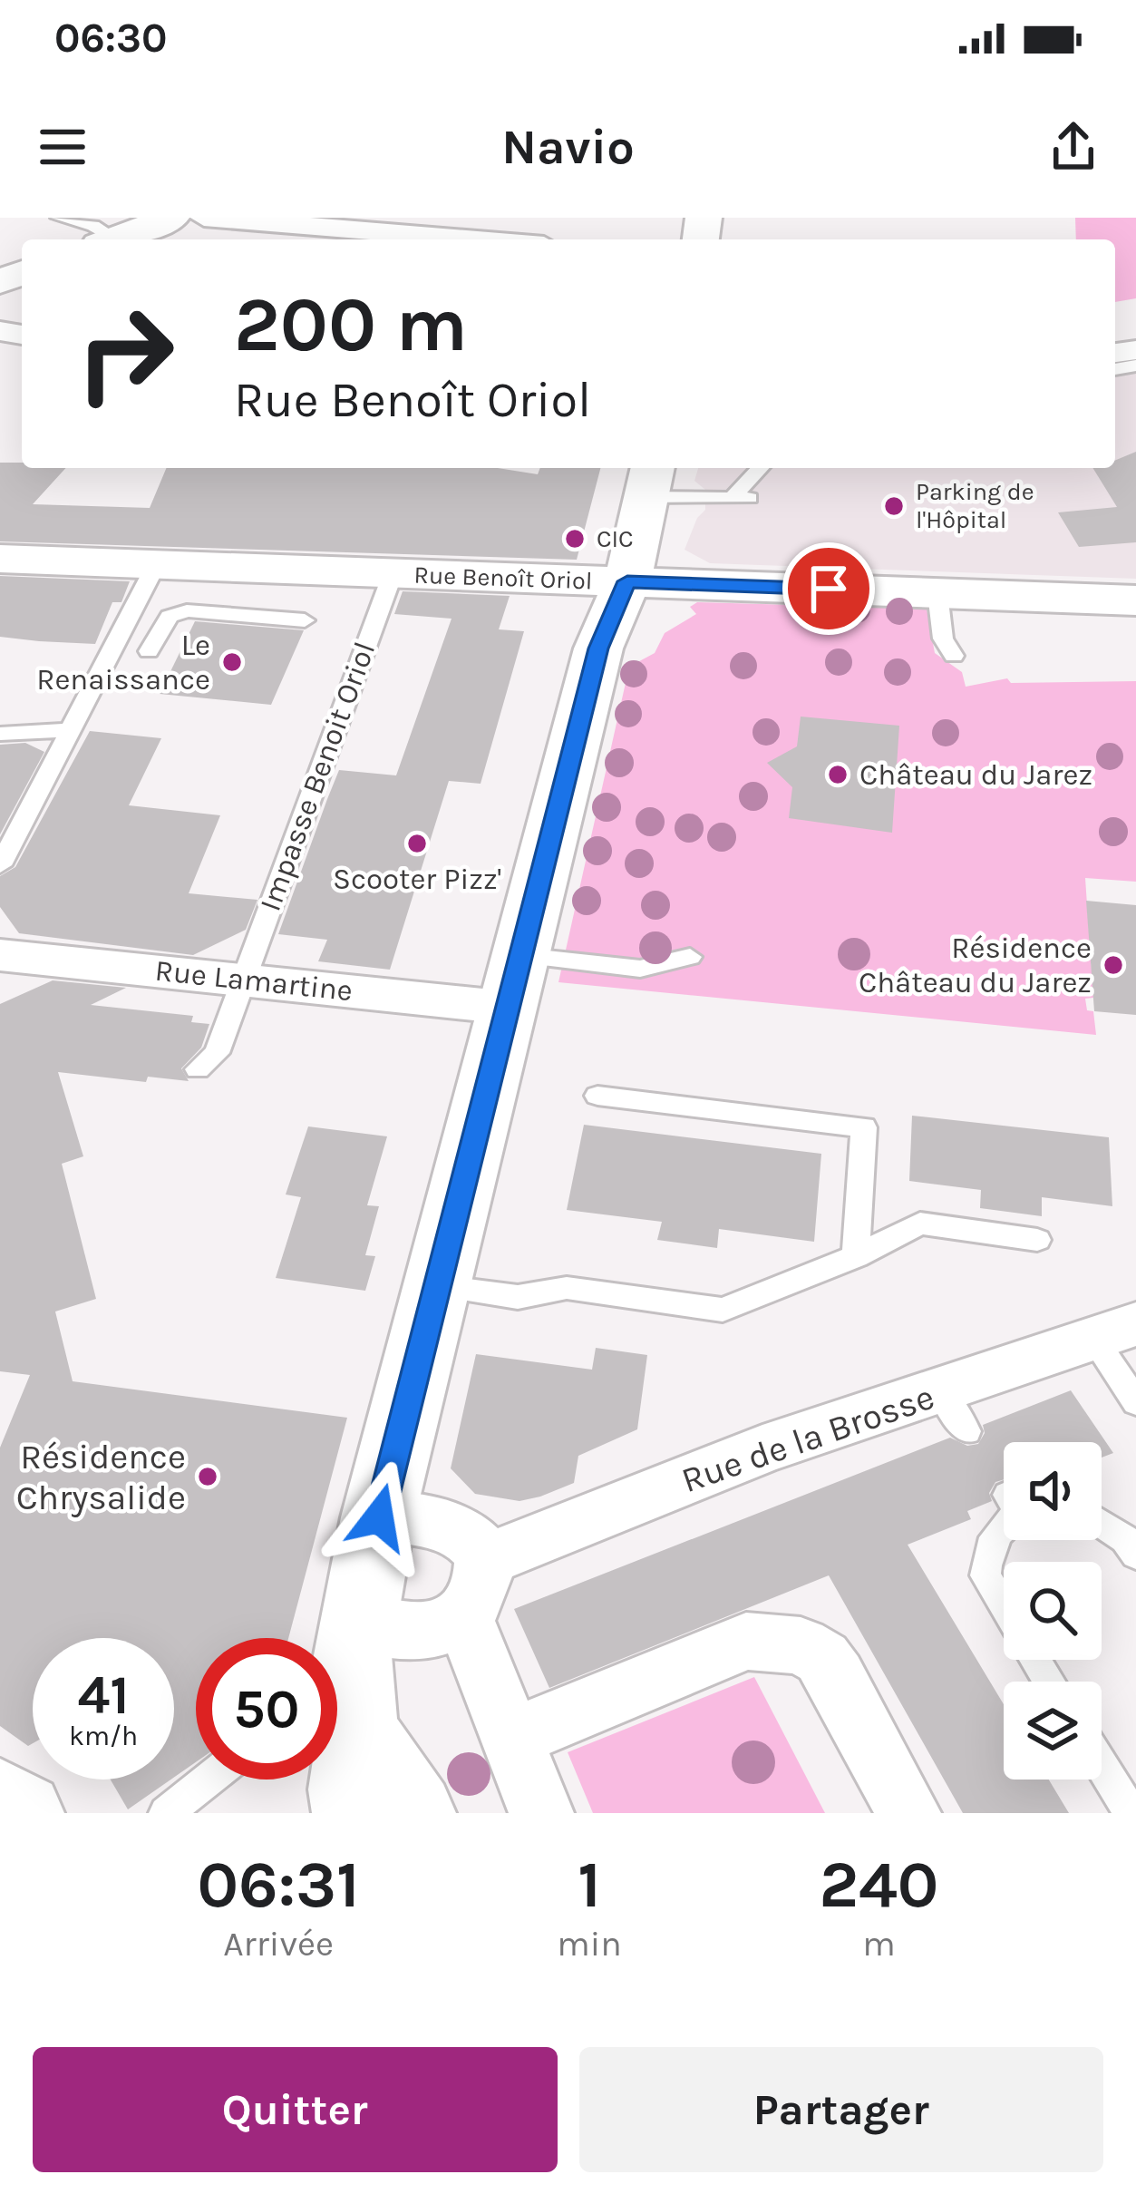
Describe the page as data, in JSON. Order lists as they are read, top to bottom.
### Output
{
  "streets": {
    "main road": ["Rue Benoît Oriol"],
    "street": ["Rue Lamartine", "Rue de la Brosse"],
    "lane": ["Impasse Benoit Oriol"]
  },
  "crossings": [
    ["Rue Benoît Oriol", "Impasse Benoit Oriol"],
    ["Impasse Benoit Oriol", "Rue Lamartine"]
  ],
  "places": [
    "Parking de l'Hôpital",
    "CIC",
    "Le Renaissance",
    "Château du Jarez",
    "Scooter Pizz'",
    "Résidence Château du Jarez",
    "Résidence Chrysalide"
  ],
  "page": {
    "status": "06:30",
    "header": "Navio",
    "turn": ["200 m", "Rue Benoît Oriol"],
    "speed": "41 km/h",
    "limit": "50",
    "eta": [
      "06:31",
      "Arrivée",
      "1",
      "min",
      "240",
      "m"
    ],
    "buttons": ["Quitter", "Partager"]
  }
}
